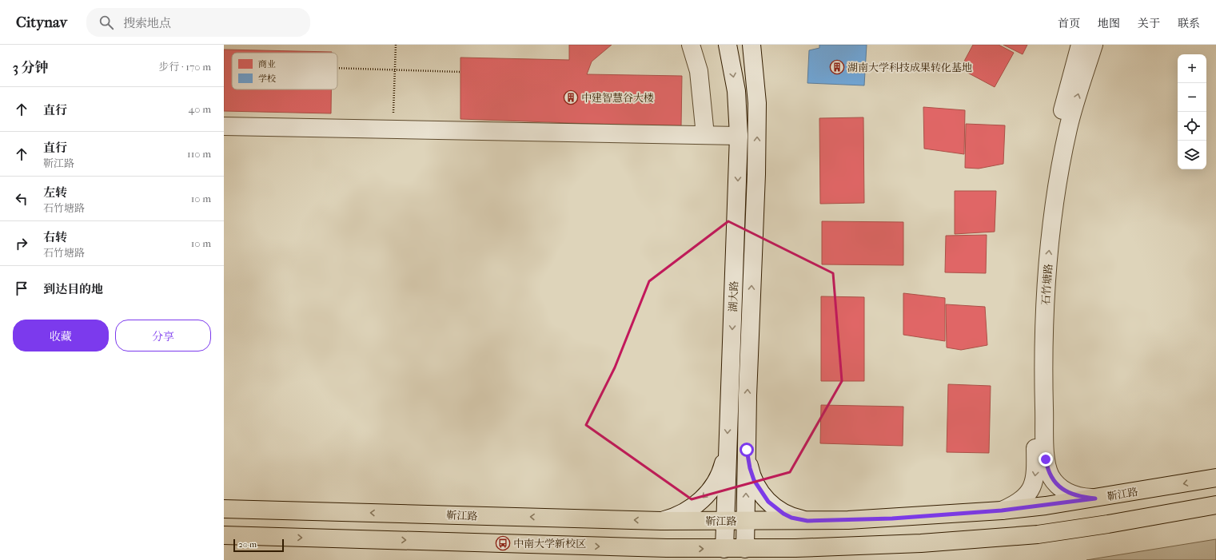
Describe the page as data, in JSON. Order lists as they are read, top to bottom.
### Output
{
  "streets": {
    "main road": ["靳江路"],
    "street": ["石竹塘路", "湖大路"]
  },
  "crossings": [
    ["石竹塘路", "靳江路"],
    ["湖大路", "靳江路"]
  ],
  "places": {
    "building": ["湖南大学科技成果转化基地", "中建智慧谷大楼"],
    "bus stop": ["中南大学新校区"]
  },
  "legend": ["商业", "学校"],
  "scale_bar": "20 m",
  "page": {
    "header": "Citynav",
    "search": "搜索地点",
    "nav": [
      "首页",
      "地图",
      "关于",
      "联系"
    ],
    "heading": ["3 分钟", "步行 · 170 m"],
    "map_buttons": ["+", "−"],
    "list": [
      ["直行", "40 m"],
      ["直行", "靳江路", "110 m"],
      ["左转", "石竹塘路", "10 m"],
      ["右转", "石竹塘路", "10 m"],
      "到达目的地"
    ],
    "buttons": ["收藏", "分享"],
    "scale": "20 m"
  }
}
